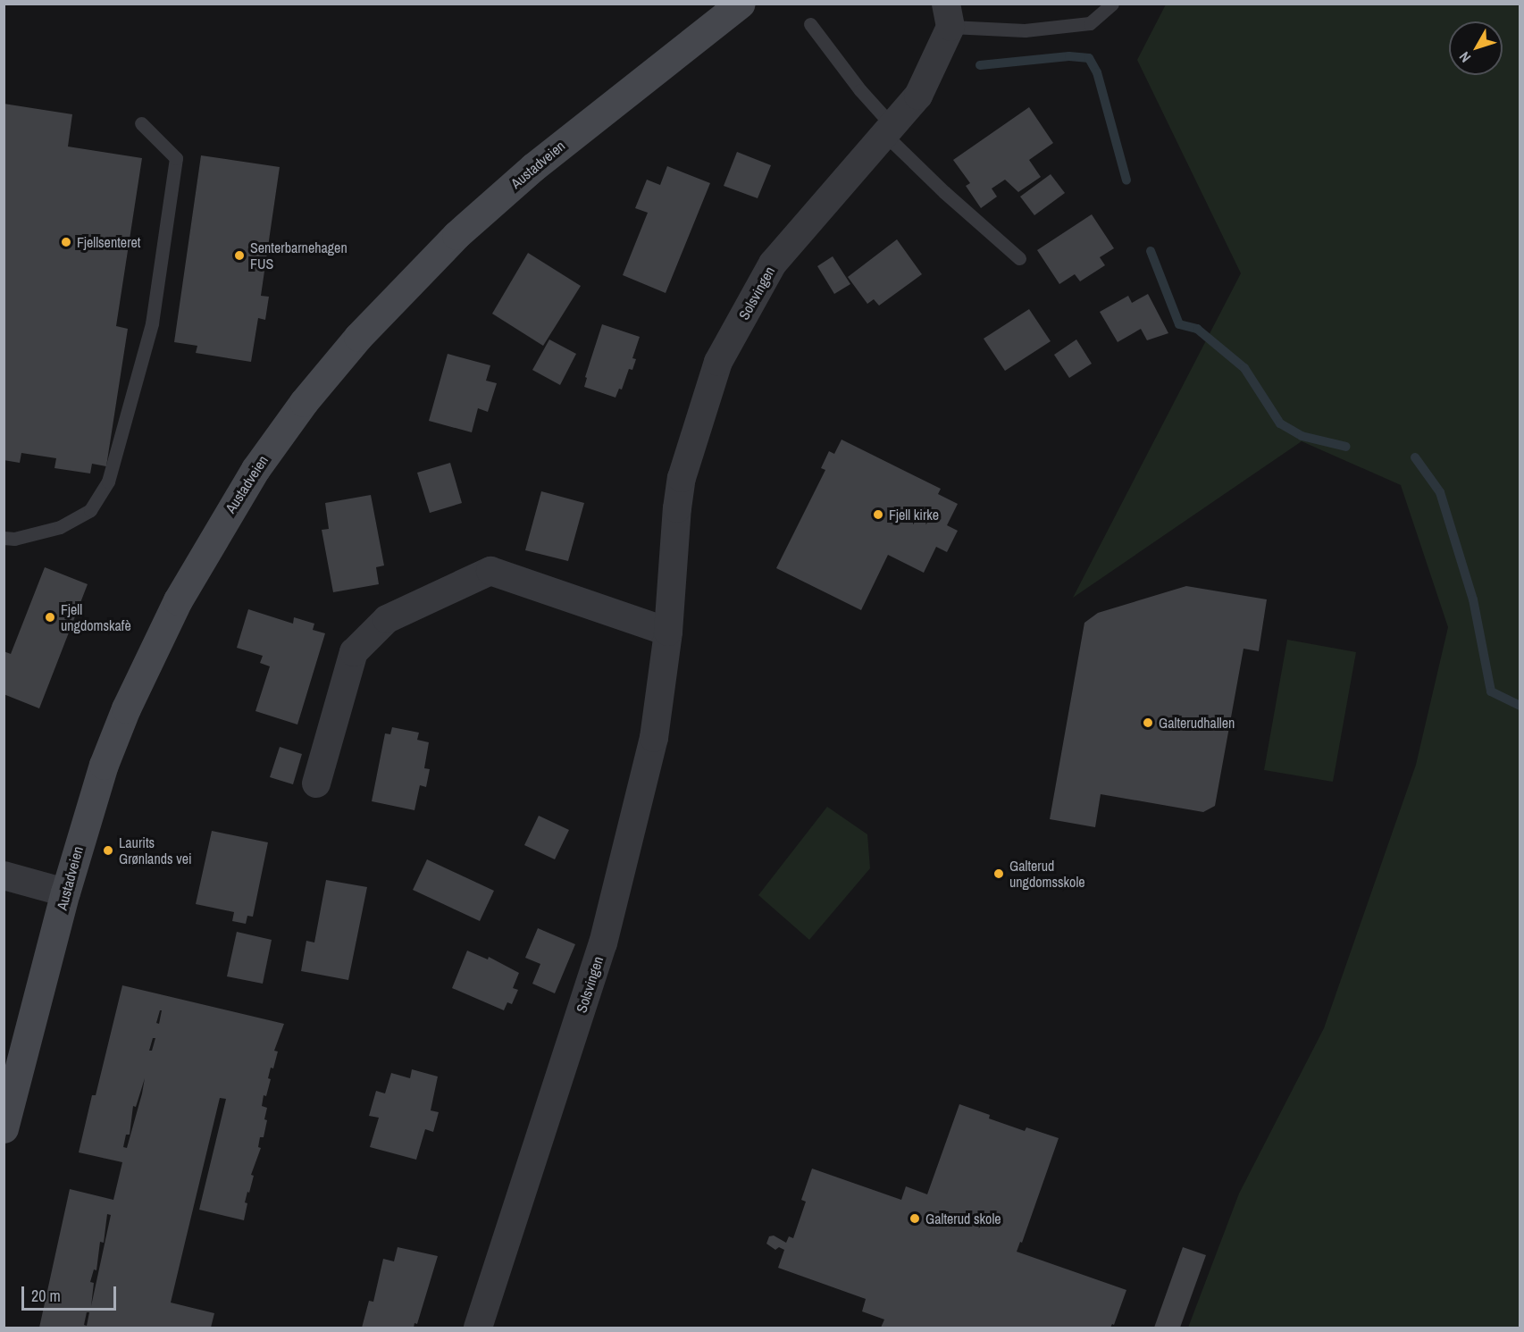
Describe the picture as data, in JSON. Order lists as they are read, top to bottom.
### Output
{
  "streets": {
    "main road": ["Austadveien"],
    "street": ["Solsvingen"]
  },
  "places": [
    "Fjellsenteret",
    "Senterbarnehagen FUS",
    "Fjell kirke",
    "Fjell ungdomskafè",
    "Galterudhallen",
    "Laurits Grønlands vei",
    "Galterud ungdomsskole",
    "Galterud skole"
  ],
  "scale_bar": "20 m",
  "north": "bottom left"
}
